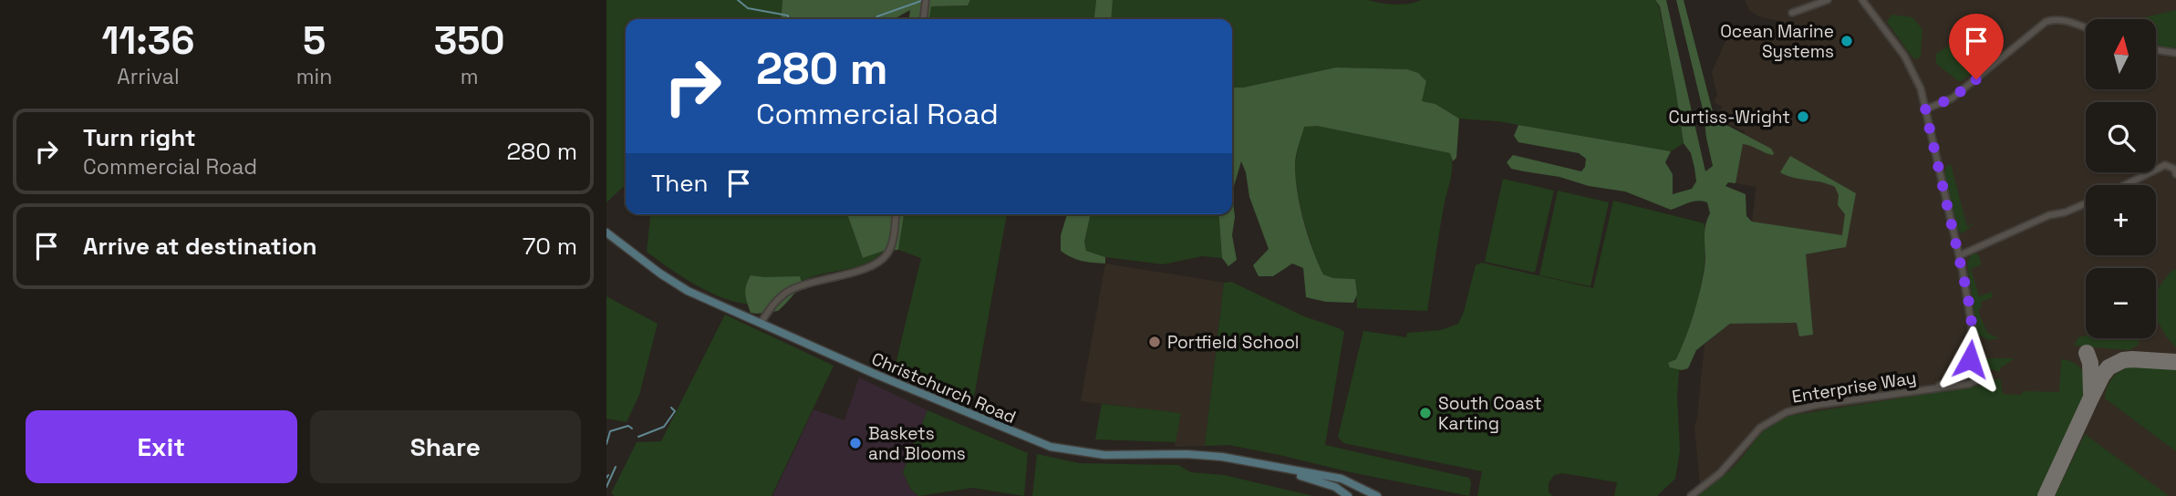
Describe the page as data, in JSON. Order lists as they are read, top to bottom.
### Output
{
  "streets": {
    "main road": ["Christchurch Road"],
    "street": ["Enterprise Way"]
  },
  "places": [
    "Ocean Marine Systems",
    "Curtiss-Wright",
    "Portfield School",
    "South Coast Karting",
    "Baskets and Blooms"
  ],
  "north": "top",
  "page": {
    "eta": [
      "11:36",
      "Arrival",
      "5",
      "min",
      "350",
      "m"
    ],
    "map_buttons": ["+", "−"],
    "turn": ["280 m", "Commercial Road"],
    "list": [
      {
        "name": "Turn right",
        "note": "Commercial Road",
        "value": "280 m"
      },
      {
        "name": "Arrive at destination",
        "value": "70 m"
      }
    ],
    "then": "Then",
    "buttons": ["Exit", "Share"]
  }
}
